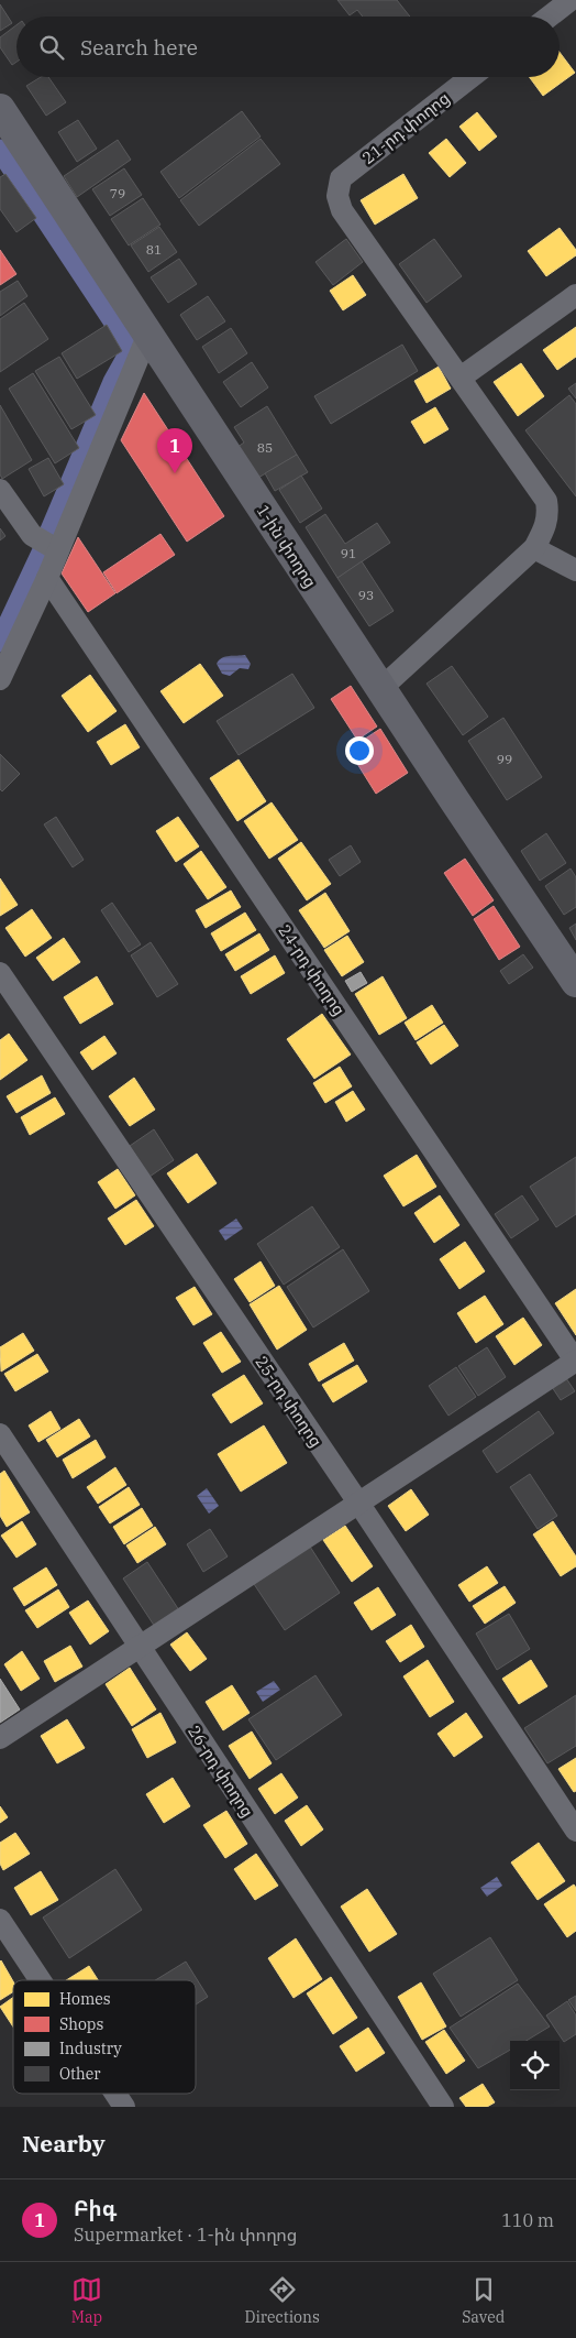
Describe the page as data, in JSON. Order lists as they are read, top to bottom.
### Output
{
  "streets": {
    "main road": ["1-ին փողոց"],
    "street": [
      "21-րդ փողոց",
      "24-րդ փողոց",
      "25-րդ փողոց",
      "26-րդ փողոց"
    ]
  },
  "house_numbers": [
    "79",
    "81",
    "85",
    "91",
    "93",
    "99"
  ],
  "legend": [
    "Homes",
    "Shops",
    "Industry",
    "Other"
  ],
  "page": {
    "search": "Search here",
    "pins": "1",
    "heading": "Nearby",
    "list": [
      {
        "mark": "1",
        "name": "Բիգ",
        "note": "Supermarket · 1-ին փողոց",
        "value": "110 m"
      }
    ],
    "nav": ["Map", "Directions", "Saved"]
  }
}
